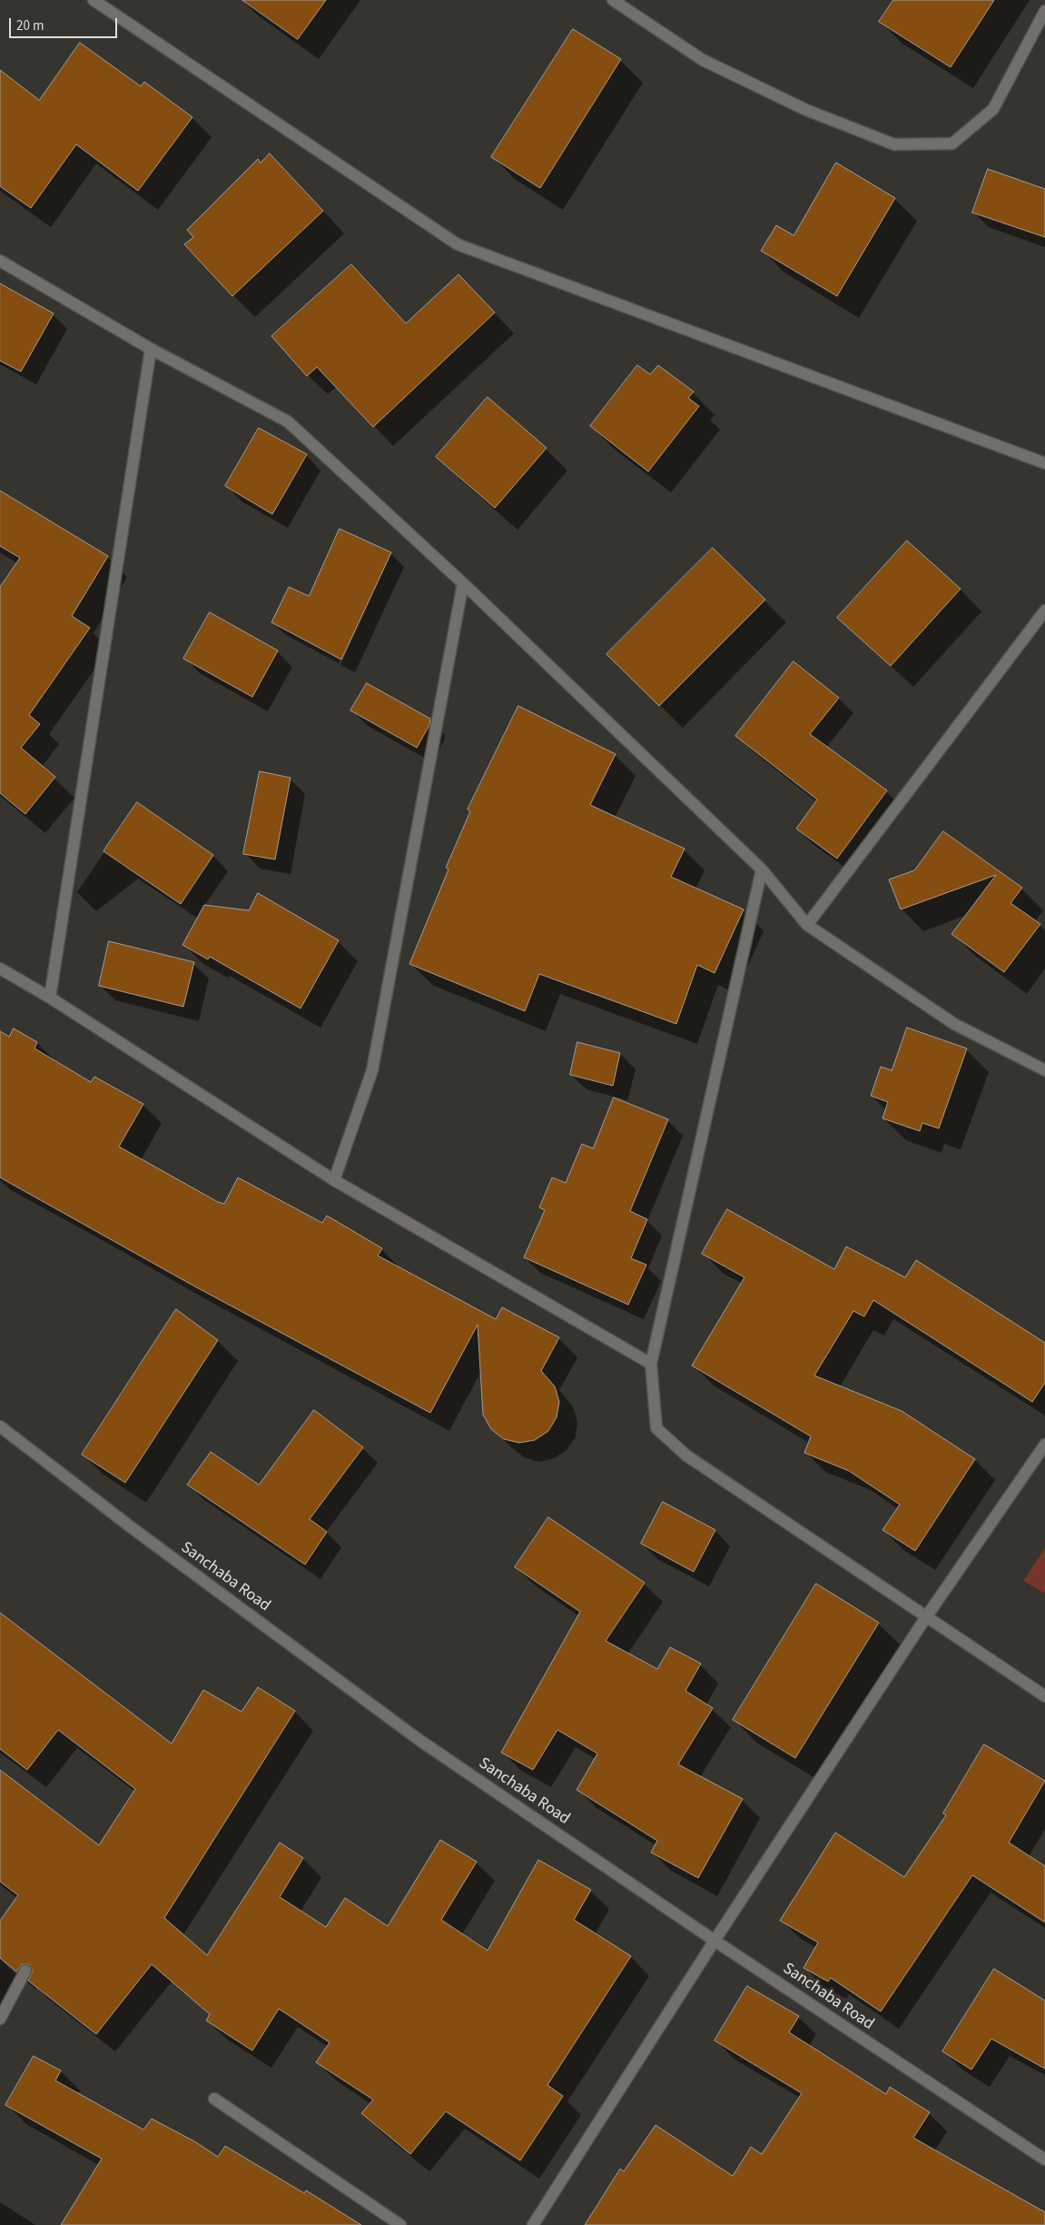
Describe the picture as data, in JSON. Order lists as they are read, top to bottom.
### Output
{
  "streets": {
    "street": ["Sanchaba Road"]
  },
  "scale_bar": "20 m"
}
